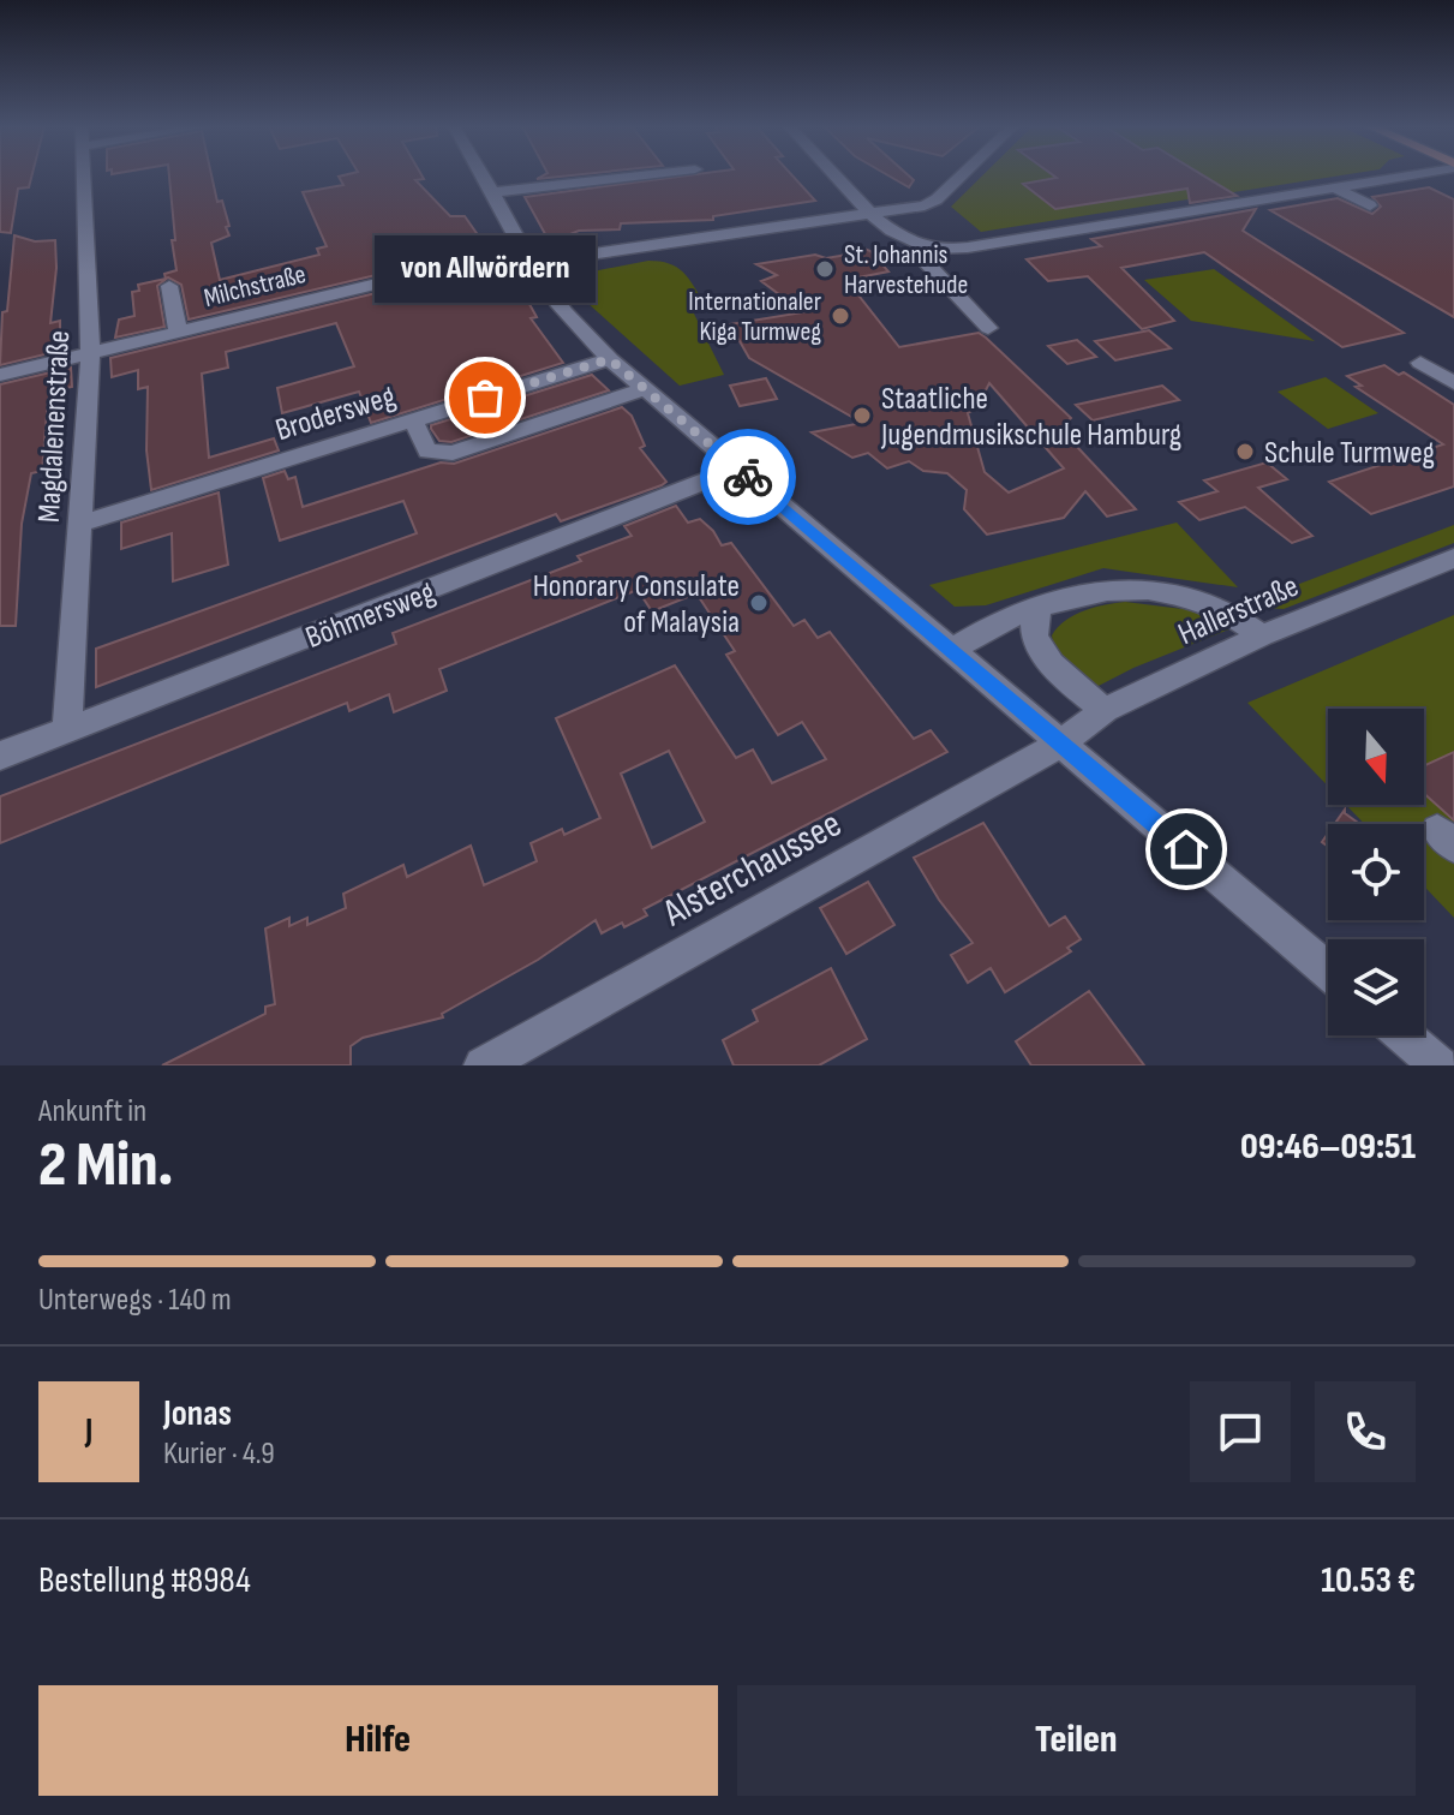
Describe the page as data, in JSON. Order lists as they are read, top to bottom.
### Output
{
  "streets": {
    "street": [
      "Milchstraße",
      "Brodersweg",
      "Magdalenenstraße",
      "Hallerstraße",
      "Böhmersweg",
      "Alsterchaussee"
    ]
  },
  "crossings": [
    ["Milchstraße", "Magdalenenstraße"],
    ["Brodersweg", "Magdalenenstraße"],
    ["Magdalenenstraße", "Böhmersweg"],
    ["Hallerstraße", "Alsterchaussee"]
  ],
  "places": [
    "St. Johannis Harvestehude",
    "Internationaler Kiga Turmweg",
    "von Allwördern",
    "Staatliche Jugendmusikschule Hamburg",
    "Schule Turmweg",
    "Honorary Consulate of Malaysia"
  ],
  "north": "bottom",
  "page": {
    "bubble": "von Allwördern",
    "heading": ["2 Min.", "Ankunft in", "09:46–09:51"],
    "panel": [
      "Jonas",
      "Kurier · 4.9",
      "Bestellung #8984",
      "10.53 €"
    ],
    "bar": "Unterwegs · 140 m",
    "round": "J",
    "buttons": ["Hilfe", "Teilen"]
  }
}
